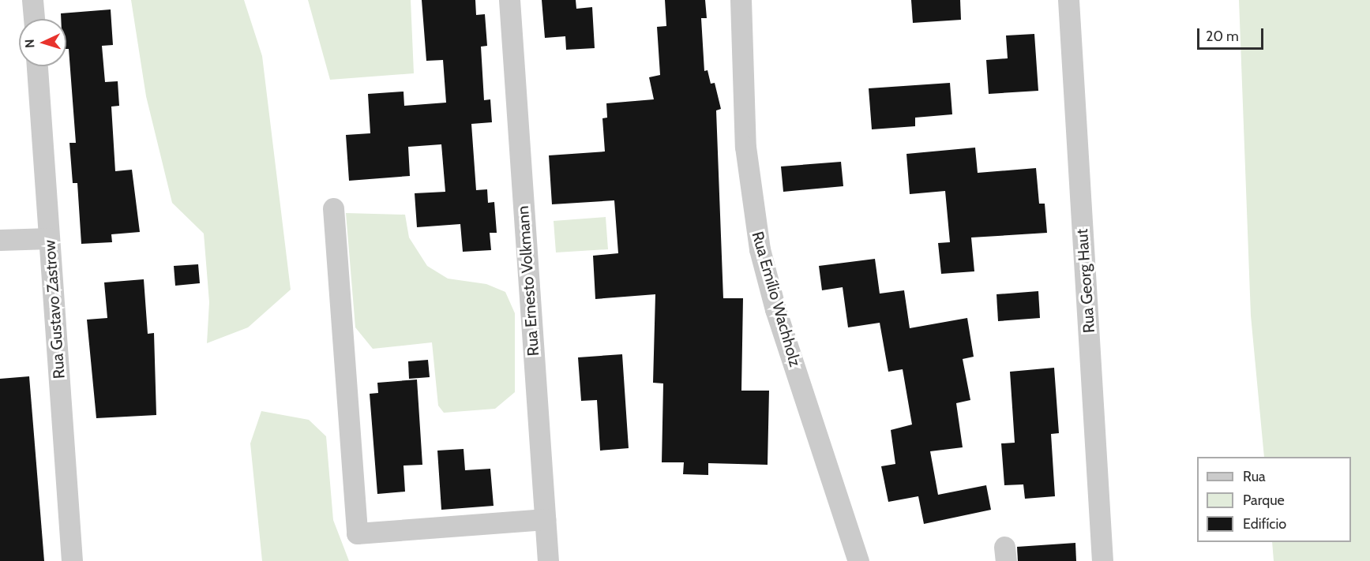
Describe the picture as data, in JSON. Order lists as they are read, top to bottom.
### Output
{
  "streets": {
    "street": [
      "Rua Ernesto Volkmann",
      "Rua Georg Haut",
      "Rua Emílio Wachholz",
      "Rua Gustavo Zastrow"
    ]
  },
  "legend": ["Rua", "Parque", "Edifício"],
  "scale_bar": "20 m",
  "north": "left"
}
